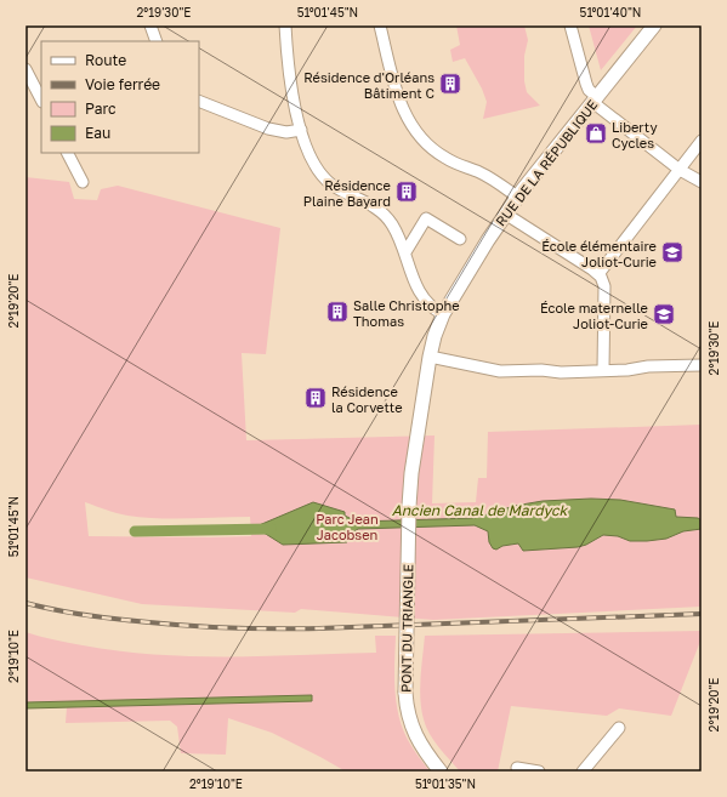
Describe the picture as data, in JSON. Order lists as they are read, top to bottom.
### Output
{
  "streets": {
    "street": ["RUE DE LA RÉPUBLIQUE", "PONT DU TRIANGLE"]
  },
  "crossings": [
    ["RUE DE LA RÉPUBLIQUE", "PONT DU TRIANGLE"]
  ],
  "water": ["Ancien Canal de Mardyck"],
  "parks": ["Parc Jean Jacobsen"],
  "places": {
    "building": [
      "Résidence d'Orléans Bâtiment C",
      "Résidence Plaine Bayard",
      "Salle Christophe Thomas",
      "Résidence la Corvette"
    ],
    "shop": ["Liberty Cycles"],
    "school or university": ["École élémentaire Joliot-Curie", "École maternelle Joliot-Curie"]
  },
  "legend": [
    "Route",
    "Voie ferrée",
    "Parc",
    "Eau"
  ],
  "coordinates": [
    "2°19'30\"E",
    "51°01'45\"N",
    "51°01'40\"N",
    "2°19'20\"E",
    "2°19'10\"E",
    "51°01'35\"N"
  ]
}
